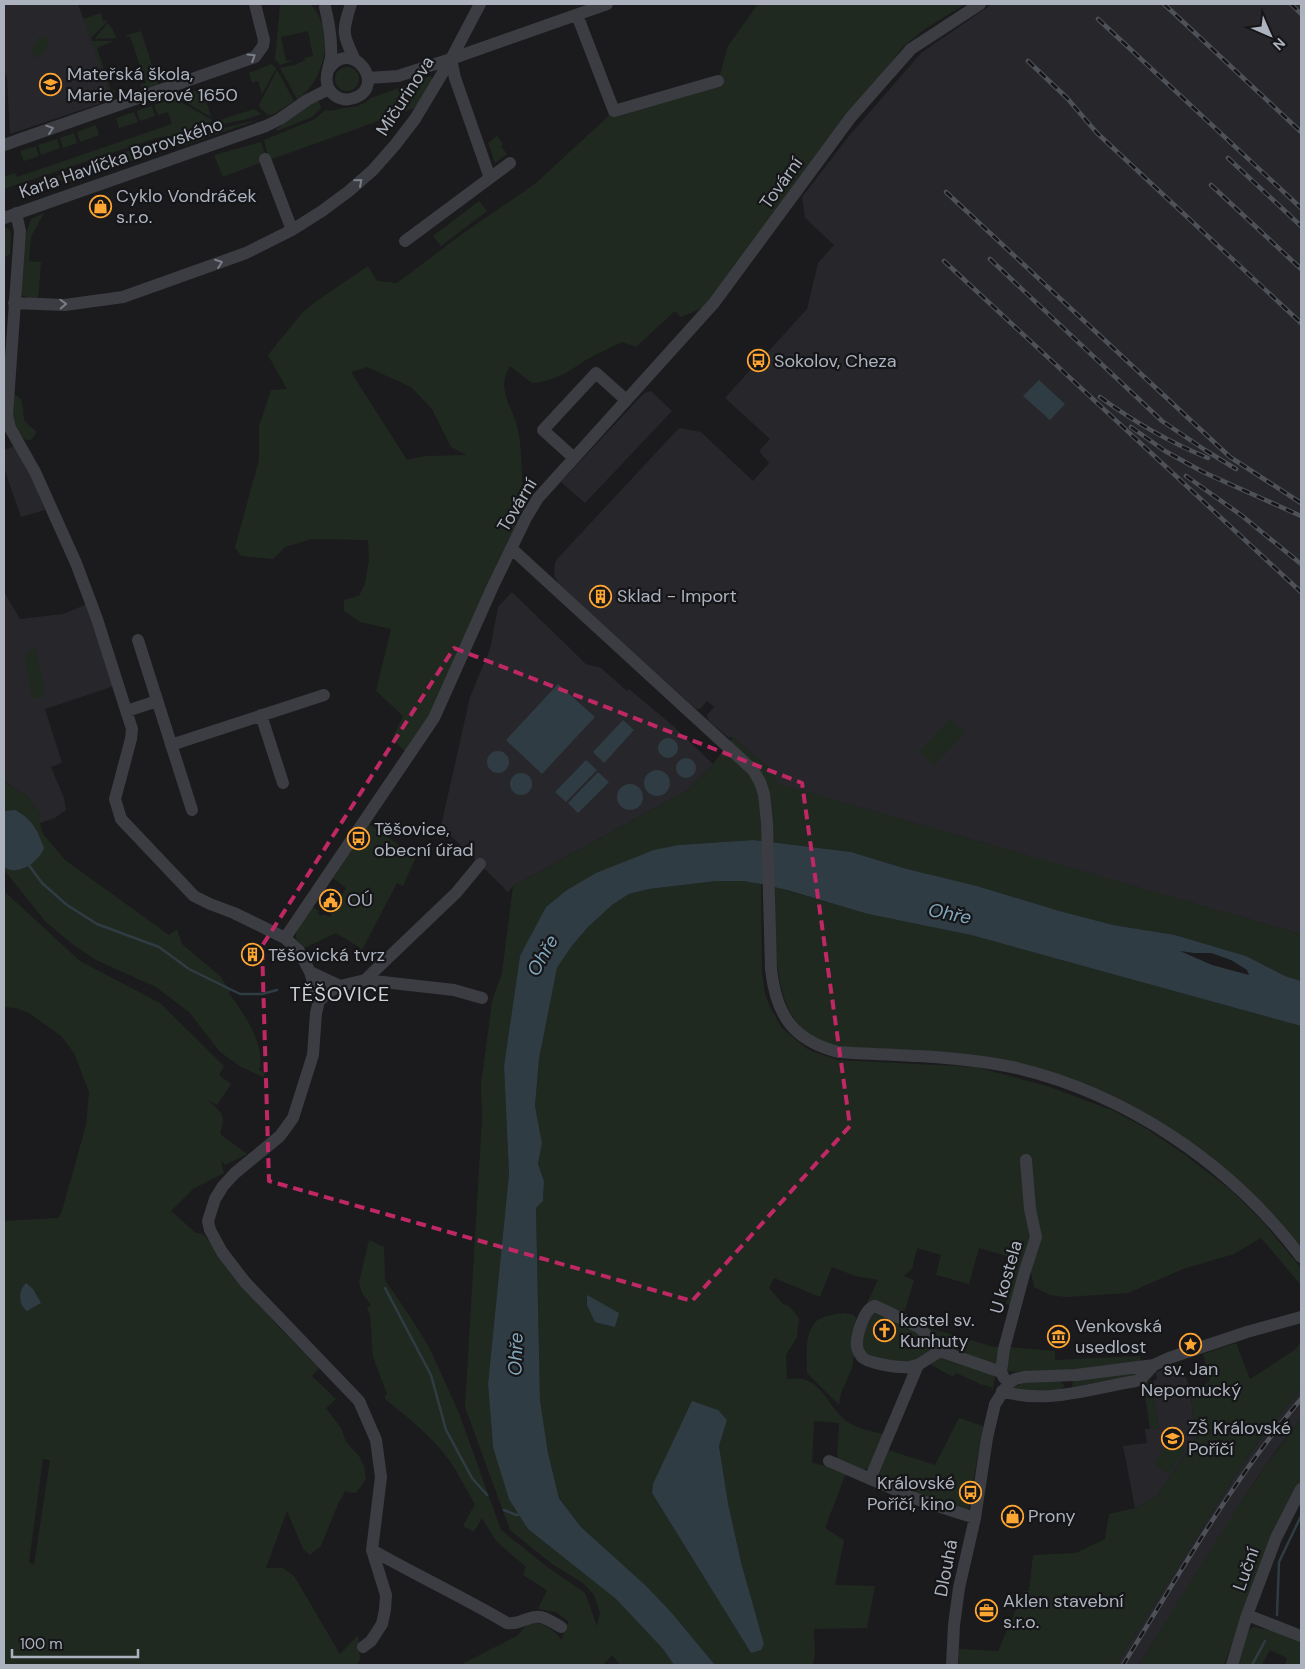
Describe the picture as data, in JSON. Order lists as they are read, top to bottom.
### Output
{
  "streets": {
    "street": [
      "Mičurinova",
      "Karla Havlíčka Borovského",
      "Tovární",
      "U kostela",
      "Dlouhá",
      "Luční"
    ]
  },
  "districts": ["TĚŠOVICE"],
  "water": ["Ohře"],
  "places": {
    "school or university": ["Mateřská škola, Marie Majerové 1650", "ZŠ Královské Poříčí"],
    "shop": ["Cyklo Vondráček s.r.o.", "Prony"],
    "bus stop": ["Sokolov, Cheza", "Těšovice, obecní úřad", "Královské Poříčí, kino"],
    "building": ["Sklad - Import", "Těšovická tvrz"],
    "public building": ["OÚ"],
    "church": ["kostel sv. Kunhuty"],
    "museum": ["Venkovská usedlost"],
    "place": ["sv. Jan Nepomucký"],
    "office": ["Aklen stavební s.r.o."]
  },
  "scale_bar": "100 m",
  "north": "bottom right"
}
